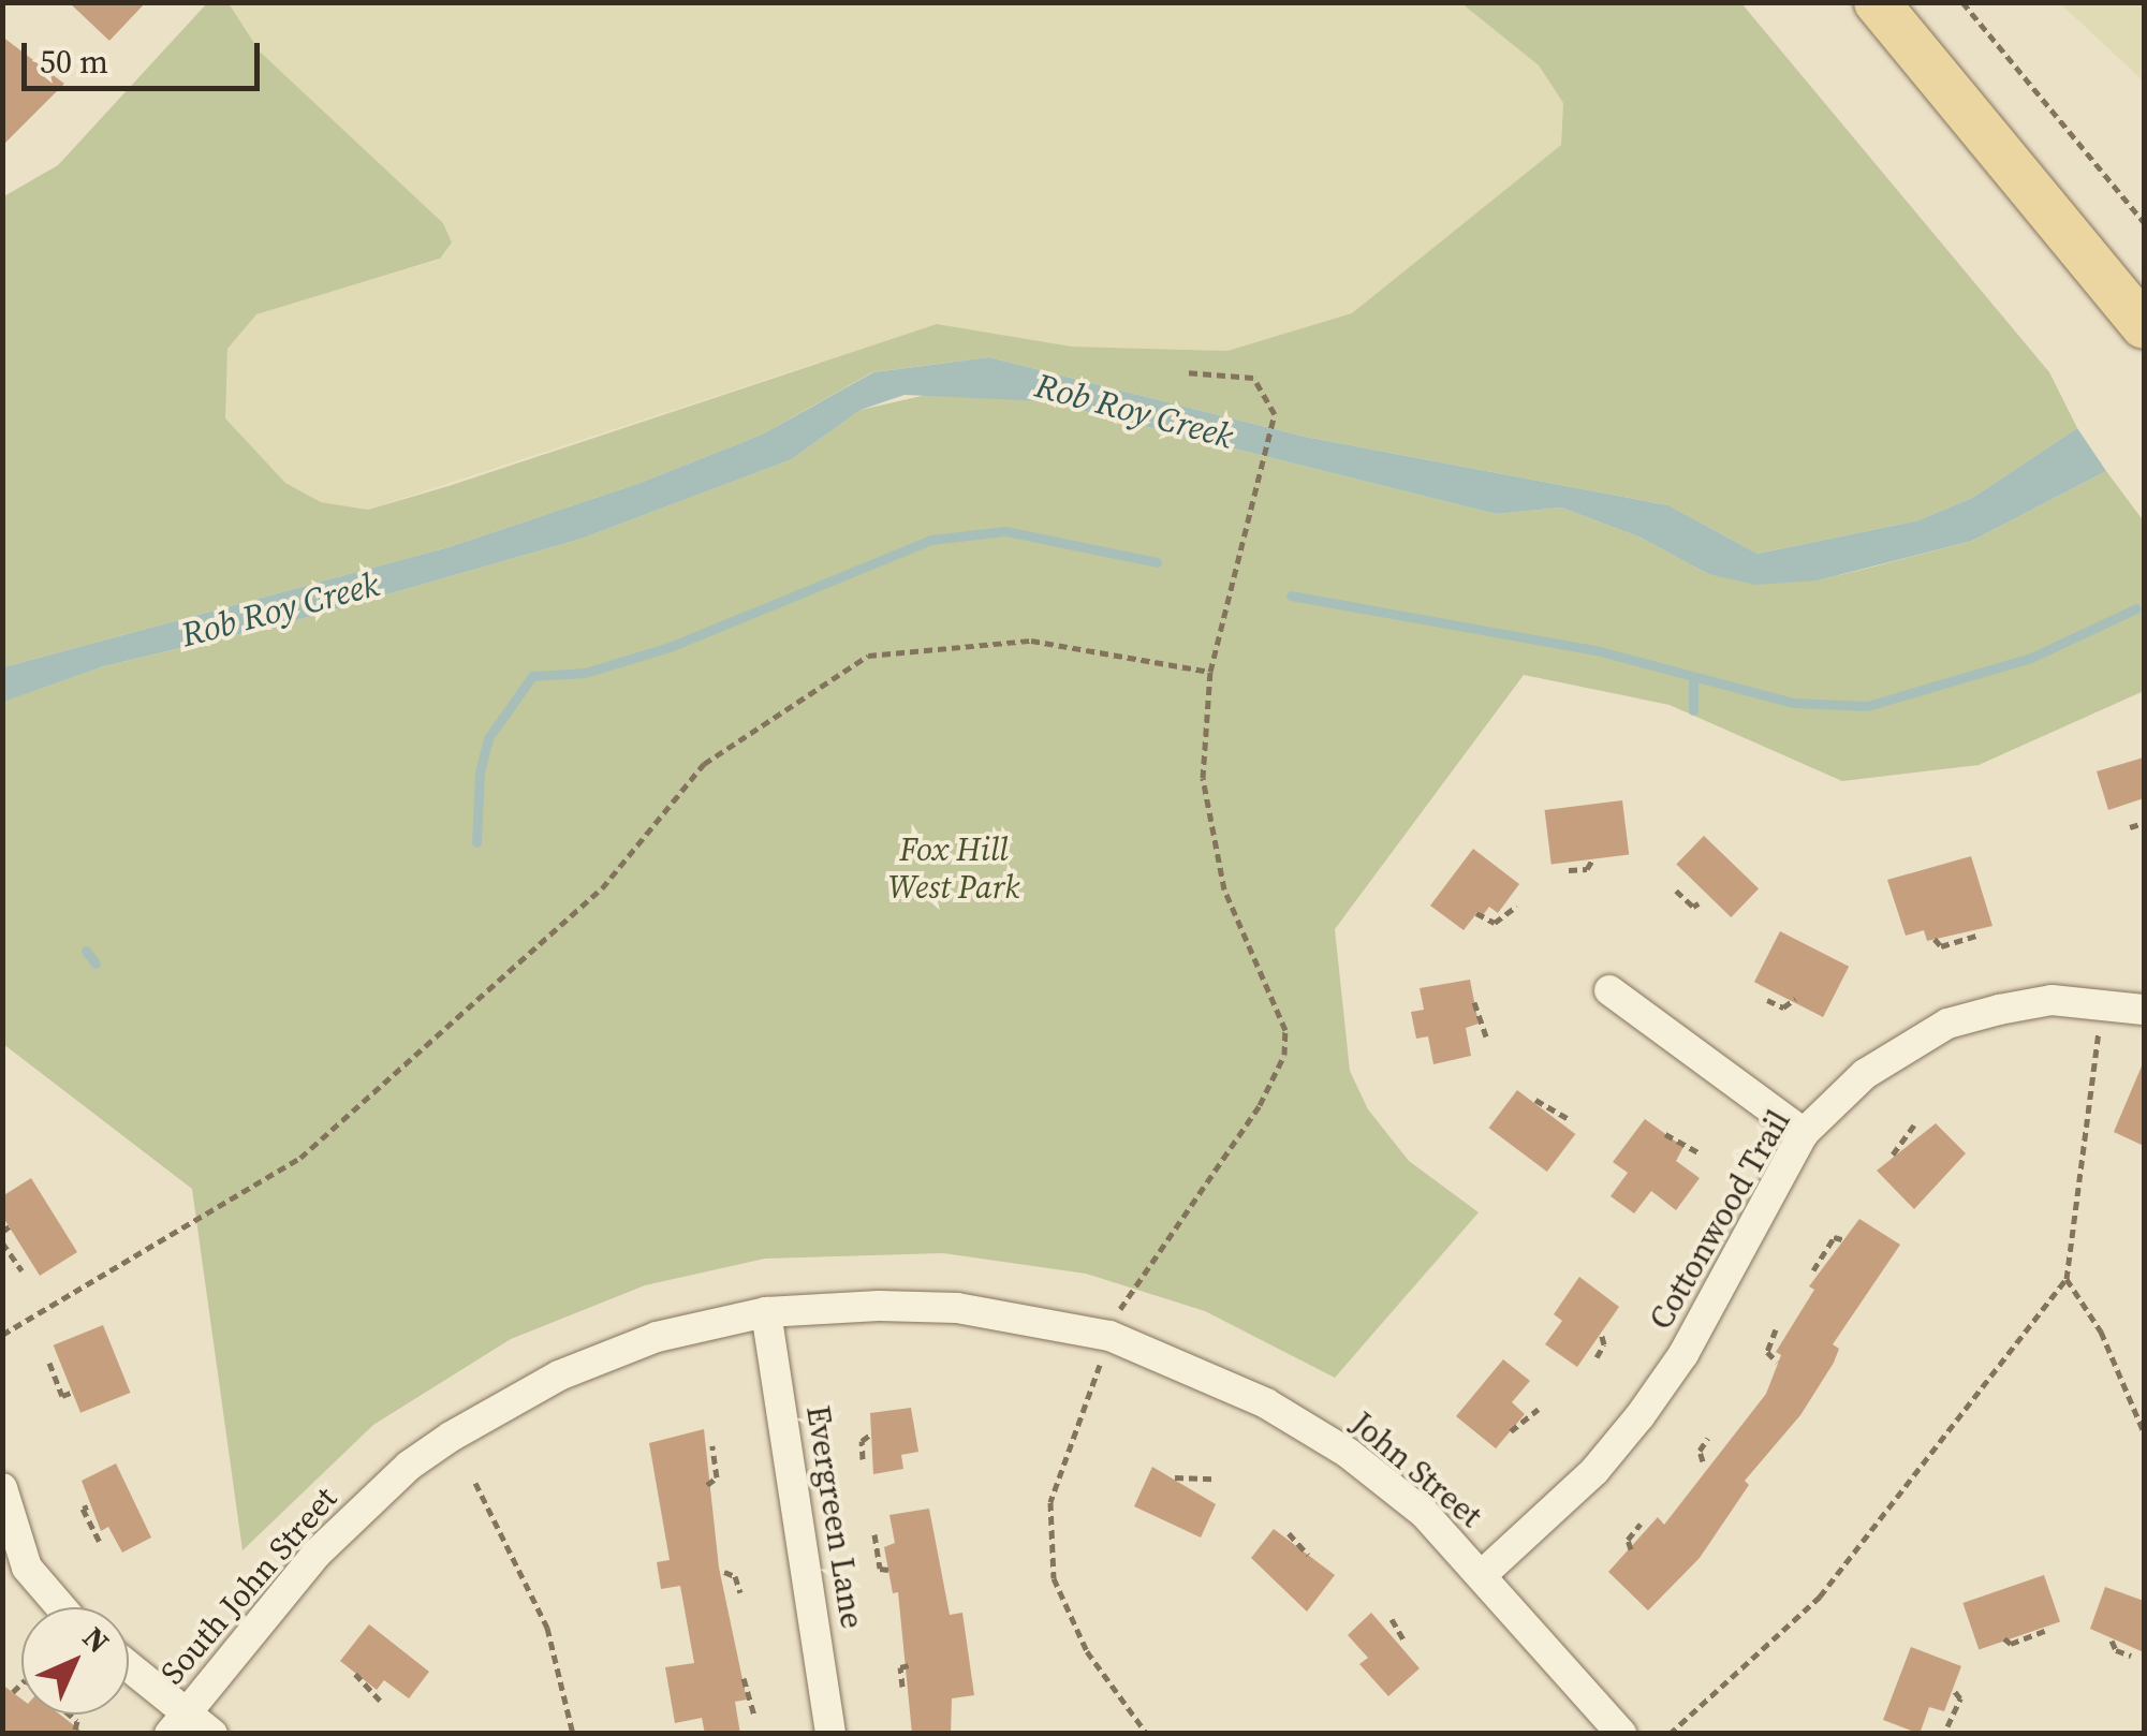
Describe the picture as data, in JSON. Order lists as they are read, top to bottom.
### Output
{
  "streets": {
    "street": [
      "Cottonwood Trail",
      "John Street",
      "Evergreen Lane",
      "South John Street"
    ]
  },
  "crossings": [
    ["Cottonwood Trail", "John Street"],
    ["John Street", "South John Street"],
    ["Evergreen Lane", "South John Street"]
  ],
  "water": ["Rob Roy Creek"],
  "parks": ["Fox Hill West Park"],
  "scale_bar": "50 m",
  "north": "top right"
}
